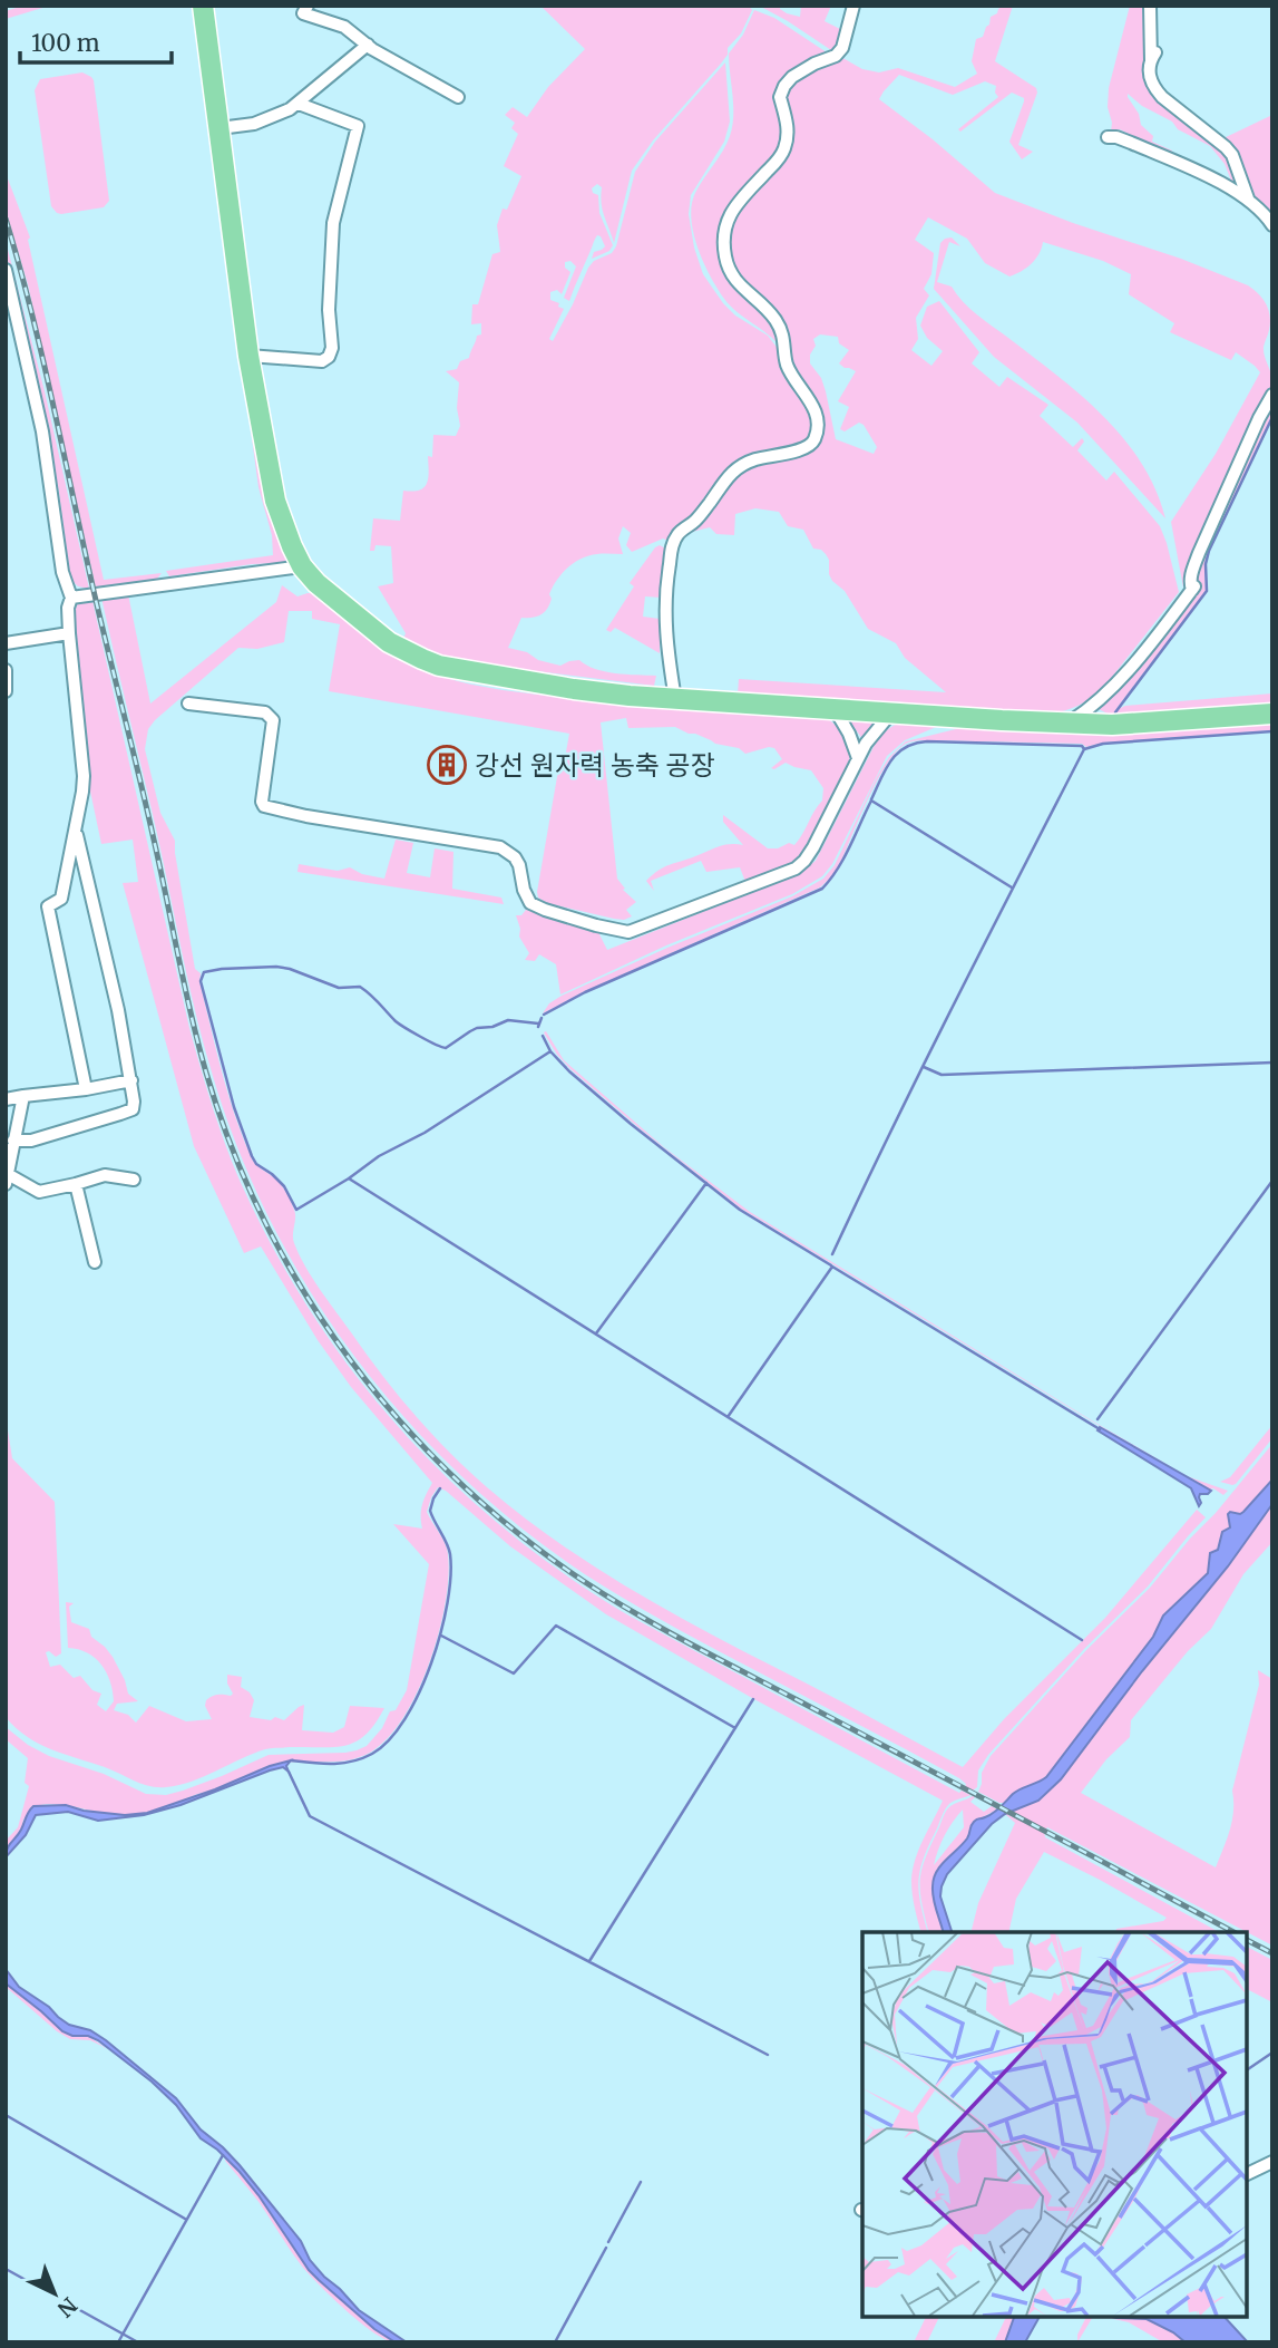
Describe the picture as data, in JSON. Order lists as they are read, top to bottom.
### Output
{
  "places": {
    "building": ["강선 원자력 농축 공장"]
  },
  "scale_bar": "100 m",
  "north": "bottom right"
}
